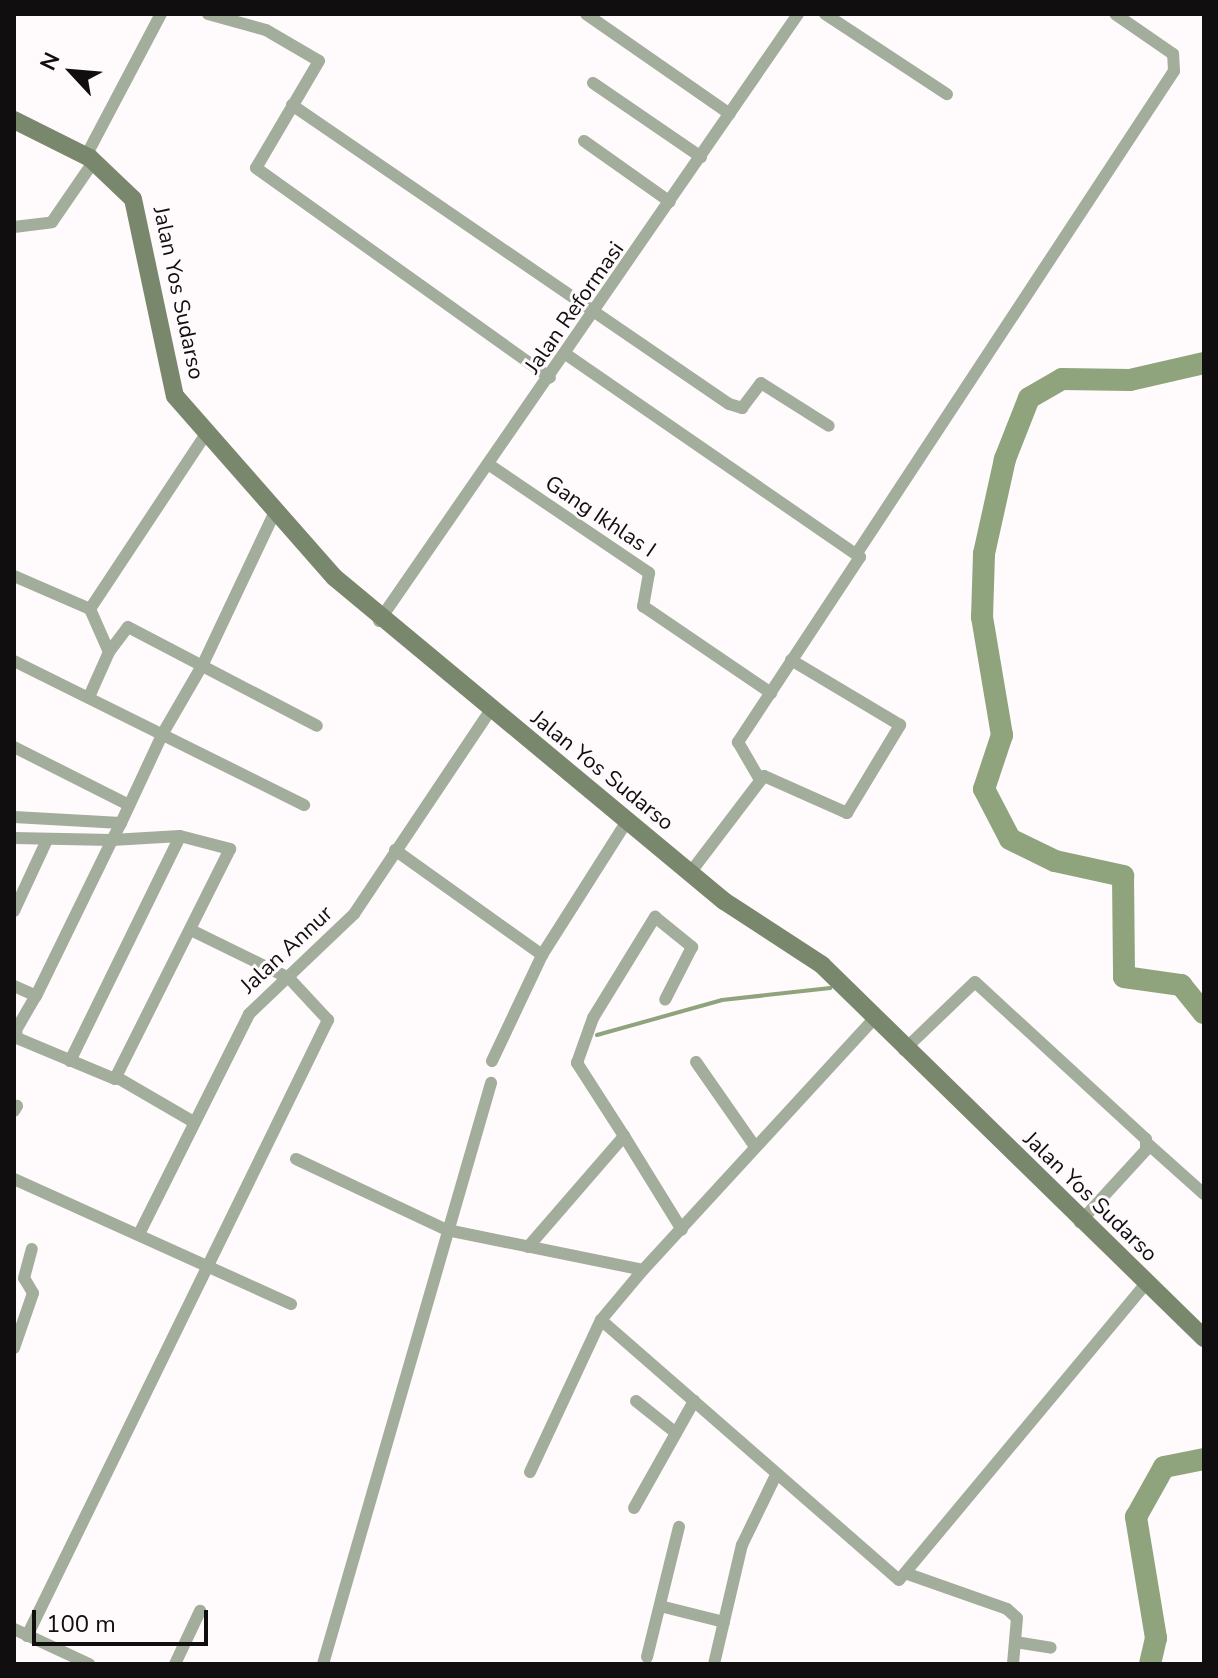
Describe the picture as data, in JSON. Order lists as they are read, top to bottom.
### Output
{
  "streets": {
    "street": [
      "Jalan Yos Sudarso",
      "Jalan Reformasi",
      "Gang Ikhlas I",
      "Jalan Annur"
    ]
  },
  "crossings": [
    ["Jalan Yos Sudarso", "Jalan Reformasi"],
    ["Jalan Yos Sudarso", "Jalan Annur"],
    ["Jalan Reformasi", "Gang Ikhlas I"]
  ],
  "scale_bar": "100 m",
  "north": "top left"
}
